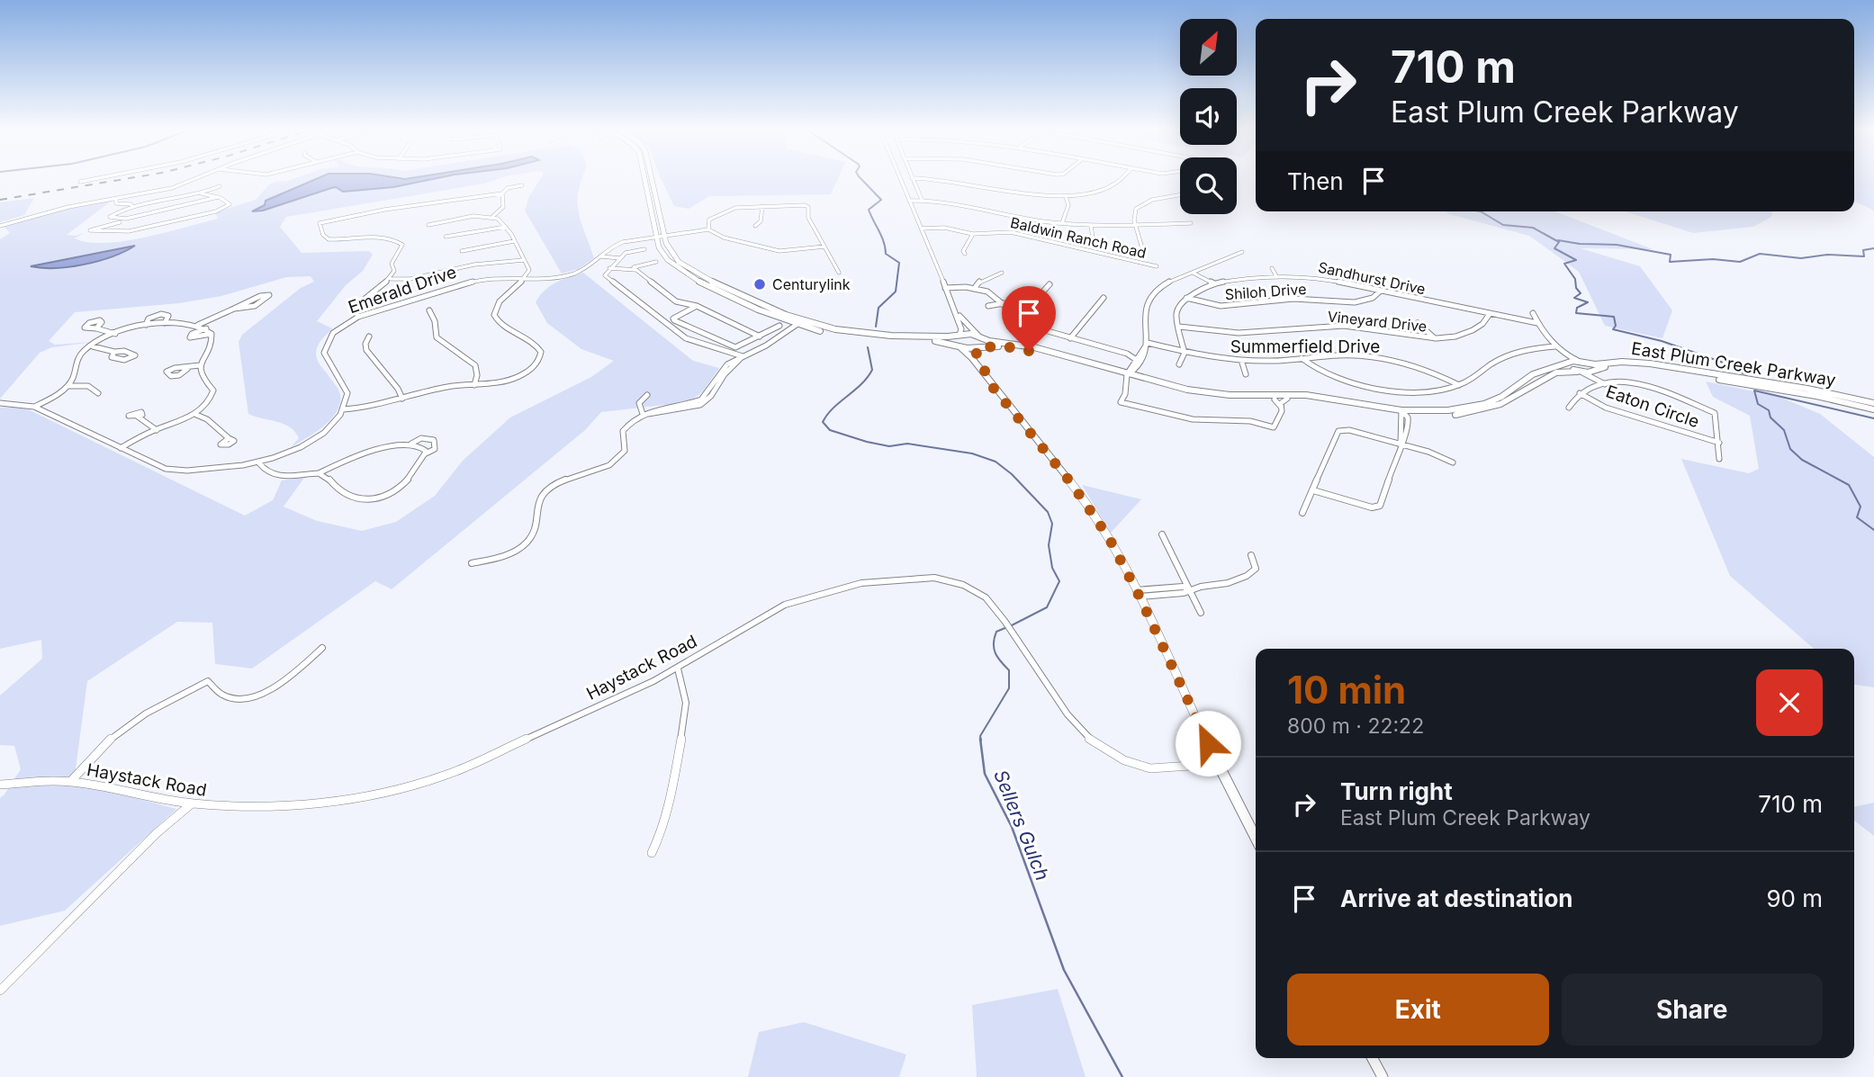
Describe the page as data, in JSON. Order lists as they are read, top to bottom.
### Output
{
  "streets": {
    "main road": ["East Plum Creek Parkway"],
    "street": [
      "Baldwin Ranch Road",
      "Sandhurst Drive",
      "Emerald Drive",
      "Shiloh Drive",
      "Vineyard Drive",
      "Summerfield Drive",
      "Eaton Circle",
      "Haystack Road"
    ]
  },
  "crossings": [
    ["Sandhurst Drive", "Shiloh Drive"],
    ["Sandhurst Drive", "Vineyard Drive"],
    ["East Plum Creek Parkway", "Eaton Circle"]
  ],
  "water": ["Sellers Gulch"],
  "places": ["Centurylink"],
  "north": "top right",
  "page": {
    "turn": ["710 m", "East Plum Creek Parkway"],
    "then": "Then",
    "heading": ["10 min", "800 m · 22:22"],
    "list": [
      {
        "name": "Turn right",
        "note": "East Plum Creek Parkway",
        "value": "710 m"
      },
      {
        "name": "Arrive at destination",
        "value": "90 m"
      }
    ],
    "buttons": ["Exit", "Share"]
  }
}
